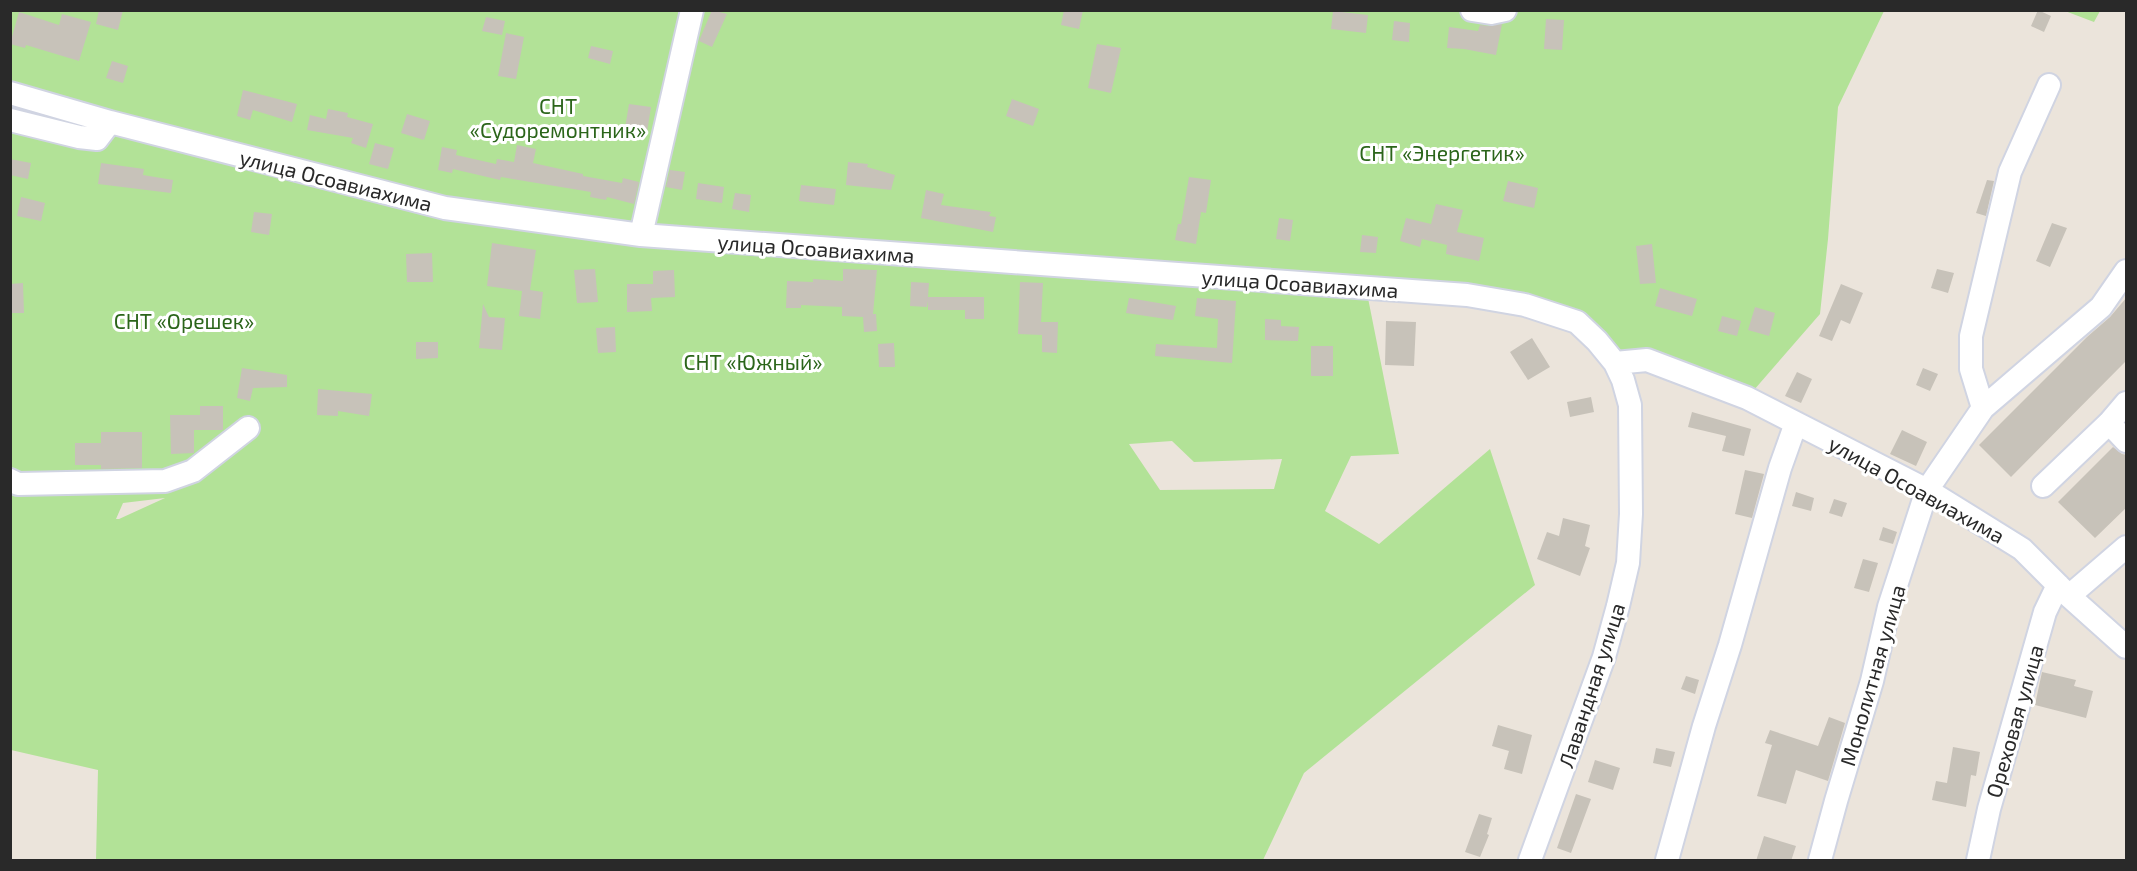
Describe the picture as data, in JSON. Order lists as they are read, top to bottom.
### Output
{
  "streets": {
    "street": [
      "улица Осоавиахима",
      "Монолитная улица",
      "Лавандная улица",
      "Ореховая улица"
    ]
  },
  "crossings": [
    ["улица Осоавиахима", "Монолитная улица"],
    ["улица Осоавиахима", "Лавандная улица"],
    ["улица Осоавиахима", "Ореховая улица"]
  ],
  "parks": [
    "СНТ «Судоремонтник»",
    "СНТ «Энергетик»",
    "СНТ «Орешек»",
    "СНТ «Южный»"
  ]
}
